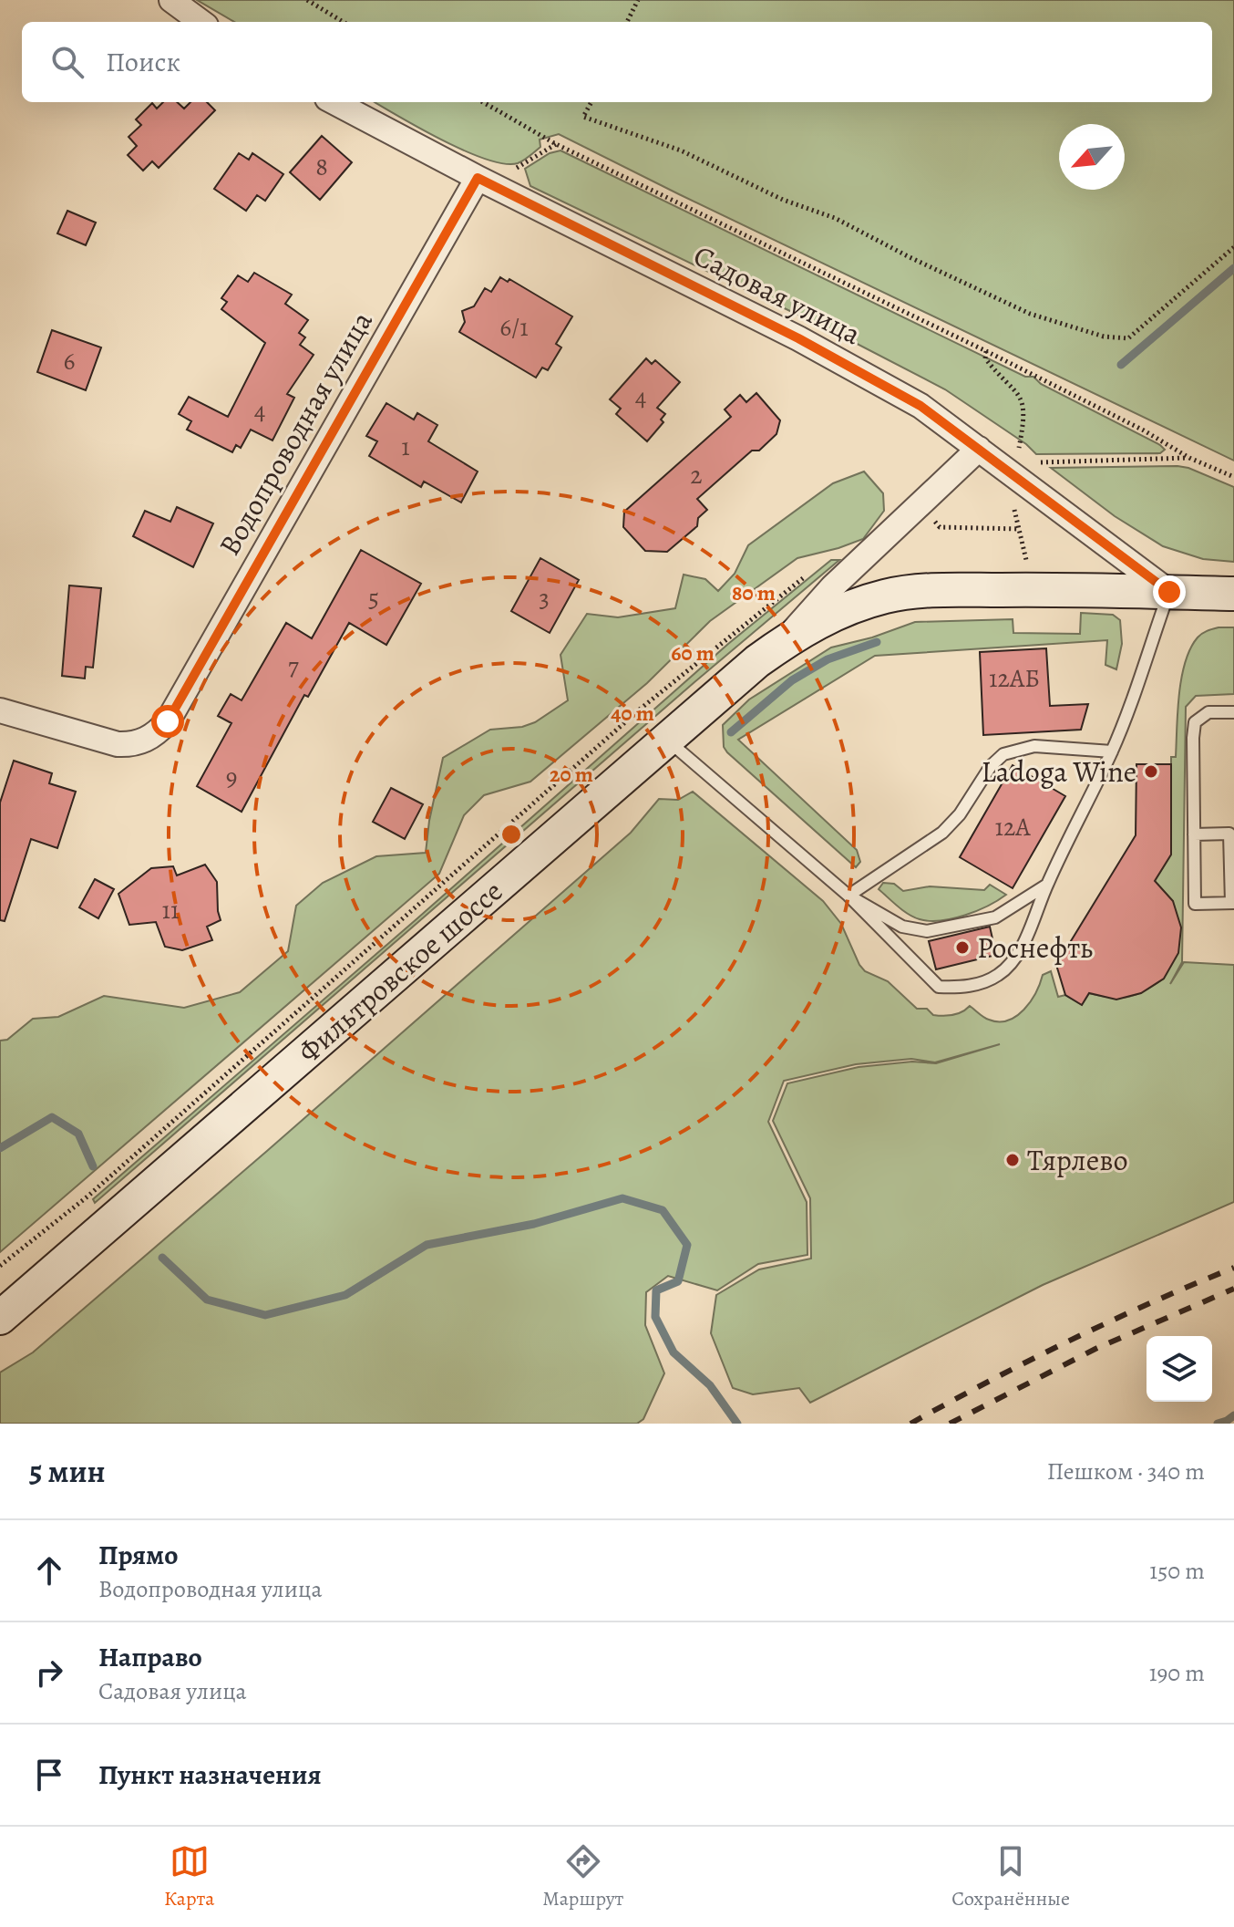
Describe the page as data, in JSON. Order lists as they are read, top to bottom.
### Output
{
  "streets": {
    "main road": ["Фильтровское шоссе"],
    "street": ["Садовая улица", "Водопроводная улица"]
  },
  "crossings": [
    ["Садовая улица", "Водопроводная улица"],
    ["Садовая улица", "Фильтровское шоссе"]
  ],
  "places": ["Ladoga Wine", "Роснефть", "Тярлево"],
  "house_numbers": [
    "8",
    "6/1",
    "6",
    "4",
    "4",
    "1",
    "2",
    "5",
    "3",
    "7",
    "12АБ",
    "9",
    "12А",
    "11"
  ],
  "north": "bottom left",
  "page": {
    "search": "Поиск",
    "heading": ["5 мин", "Пешком · 340 m"],
    "list": [
      ["Прямо", "Водопроводная улица", "150 m"],
      ["Направо", "Садовая улица", "190 m"],
      "Пункт назначения"
    ],
    "nav": ["Карта", "Маршрут", "Сохранённые"]
  },
  "rings": [
    "80 m",
    "60 m",
    "40 m",
    "20 m"
  ]
}
